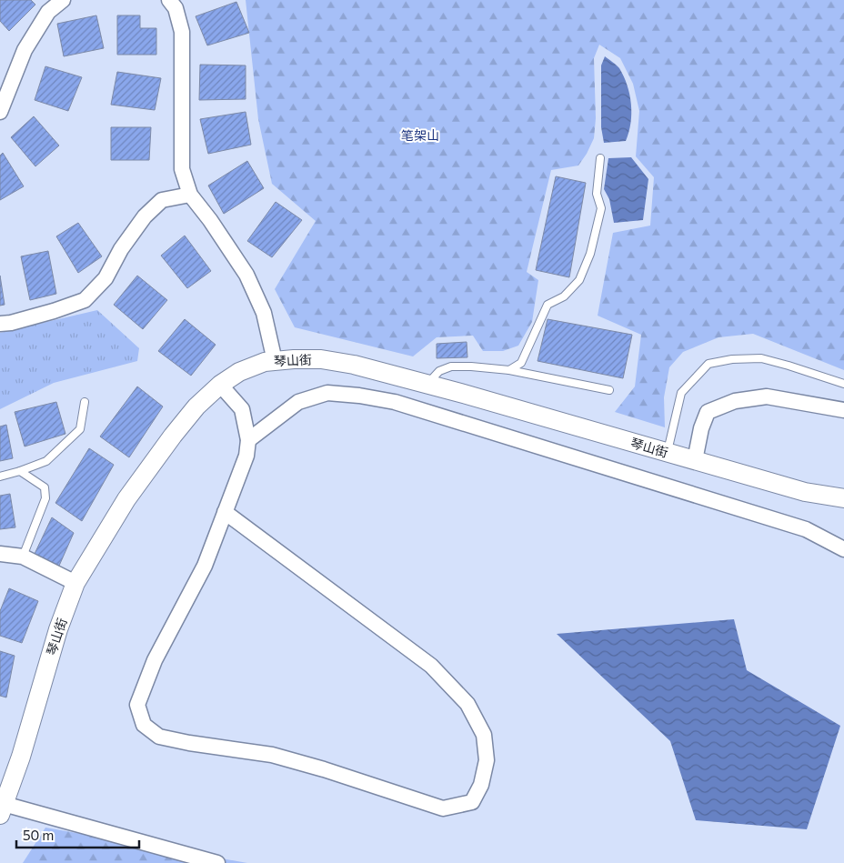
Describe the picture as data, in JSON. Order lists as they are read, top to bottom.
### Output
{
  "streets": {
    "street": ["琴山街"]
  },
  "parks": ["笔架山"],
  "scale_bar": "50 m"
}
